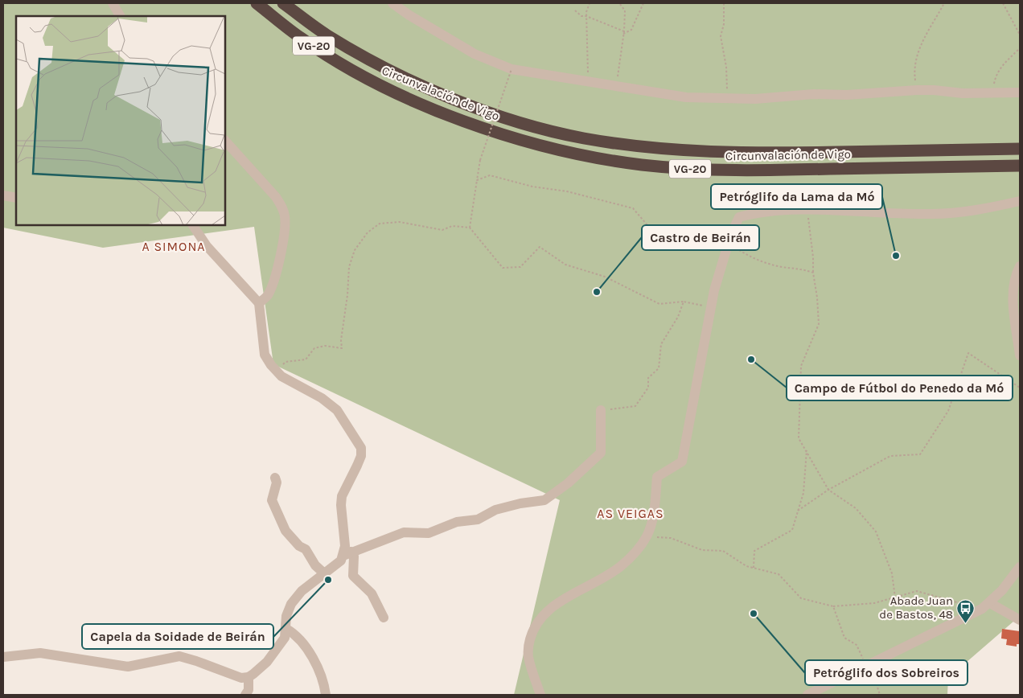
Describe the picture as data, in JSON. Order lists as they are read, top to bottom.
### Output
{
  "streets": {
    "highway": ["VG-20", "Circunvalación de Vigo"]
  },
  "districts": ["A SIMONA", "AS VEIGAS"],
  "places": {
    "other": [
      "Petróglifo da Lama da Mó",
      "Castro de Beirán",
      "Campo de Fútbol do Penedo da Mó",
      "Capela da Soidade de Beirán",
      "Petróglifo dos Sobreiros"
    ],
    "bus stop": ["Abade Juan de Bastos, 48"]
  }
}
